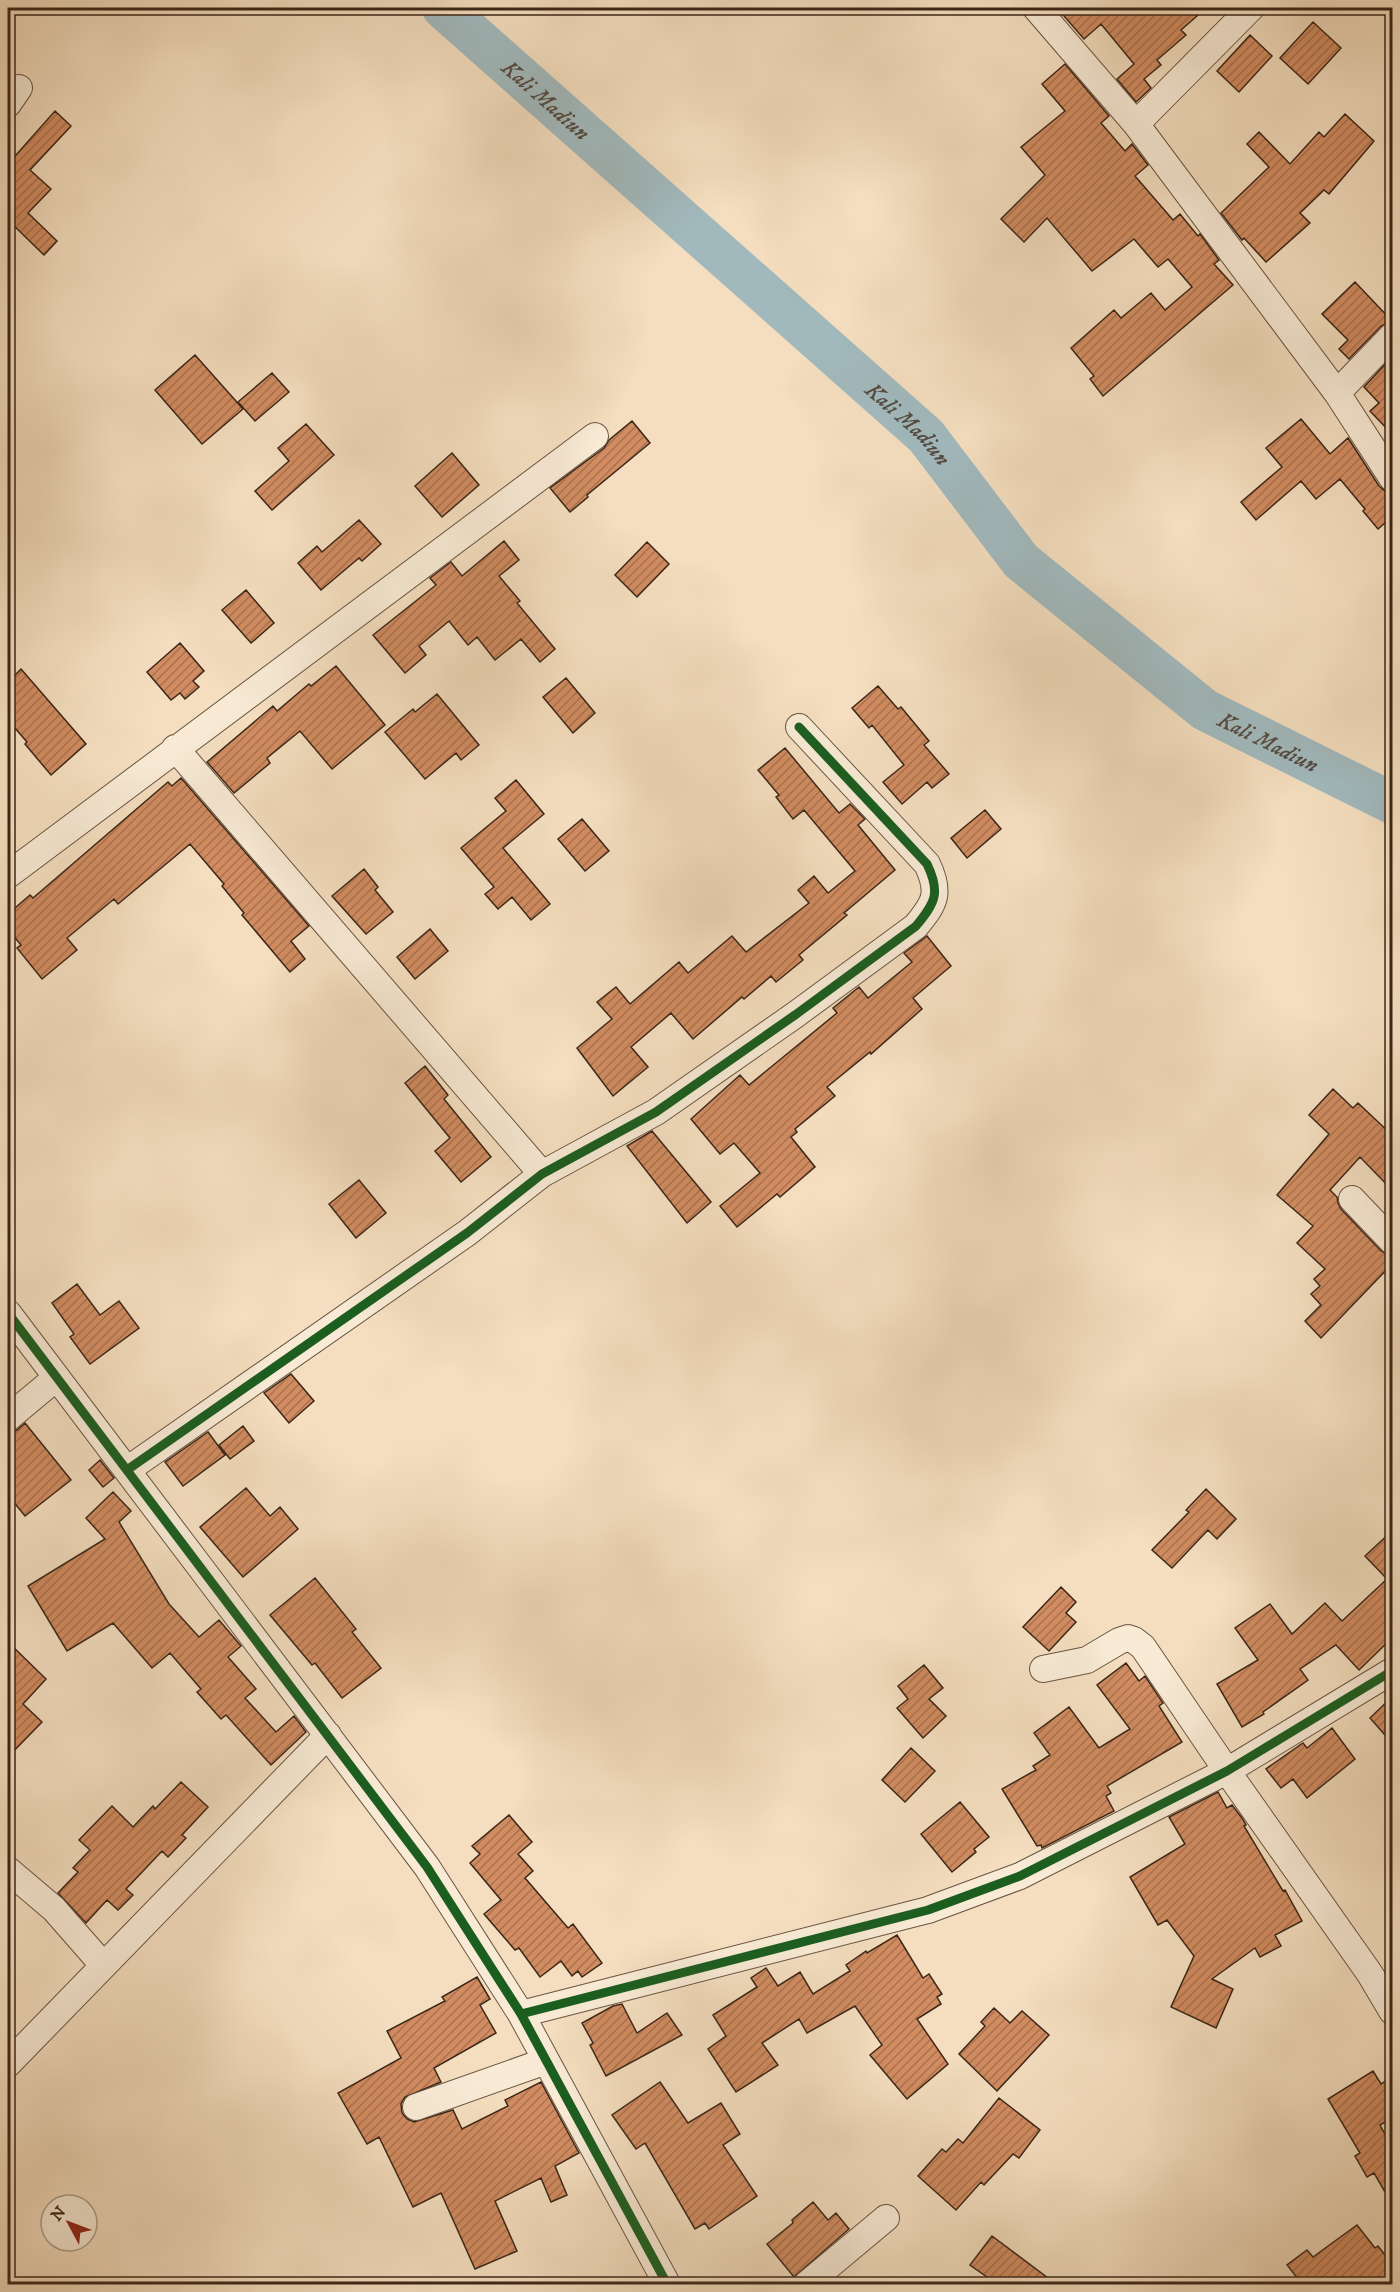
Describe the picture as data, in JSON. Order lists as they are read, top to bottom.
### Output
{
  "water": ["Kali Madiun"],
  "north": "top left"
}
